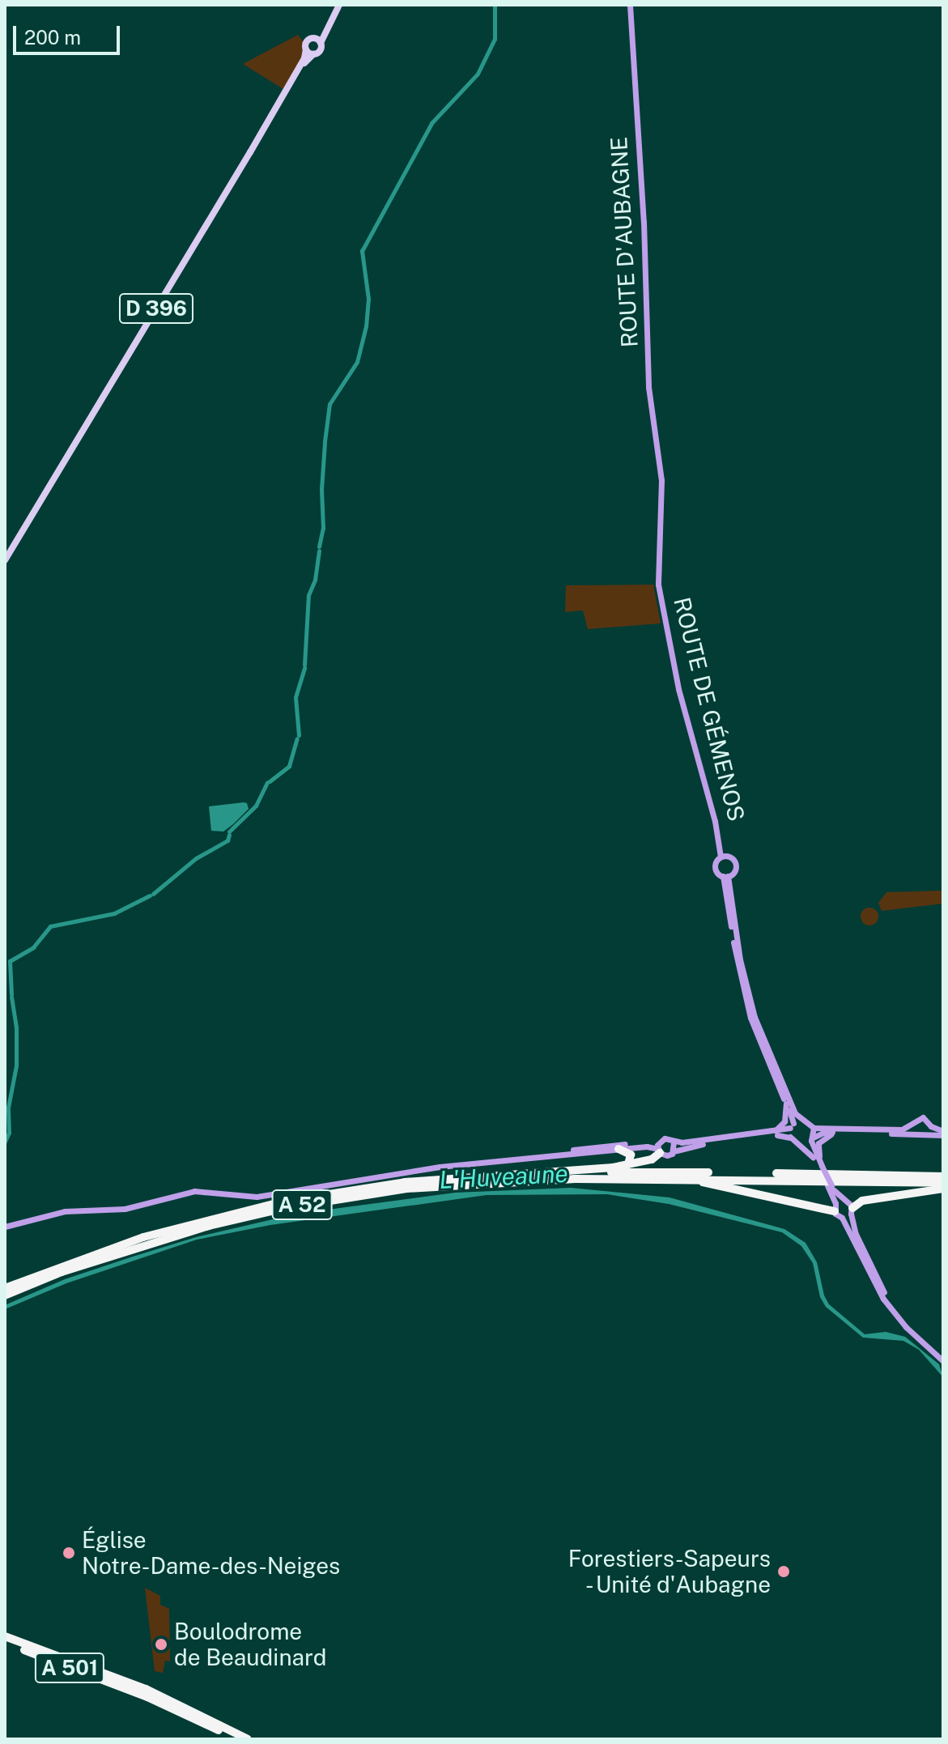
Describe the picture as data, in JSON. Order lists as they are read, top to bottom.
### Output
{
  "streets": {
    "highway": ["A 52", "A 501"],
    "main road": ["ROUTE D'AUBAGNE", "D 396", "ROUTE DE GÉMENOS"]
  },
  "crossings": [
    ["ROUTE D'AUBAGNE", "ROUTE DE GÉMENOS"]
  ],
  "water": ["L'Huveaune"],
  "places": ["Église Notre-Dame-des-Neiges", "Forestiers-Sapeurs - Unité d'Aubagne", "Boulodrome de Beaudinard"],
  "scale_bar": "200 m"
}
